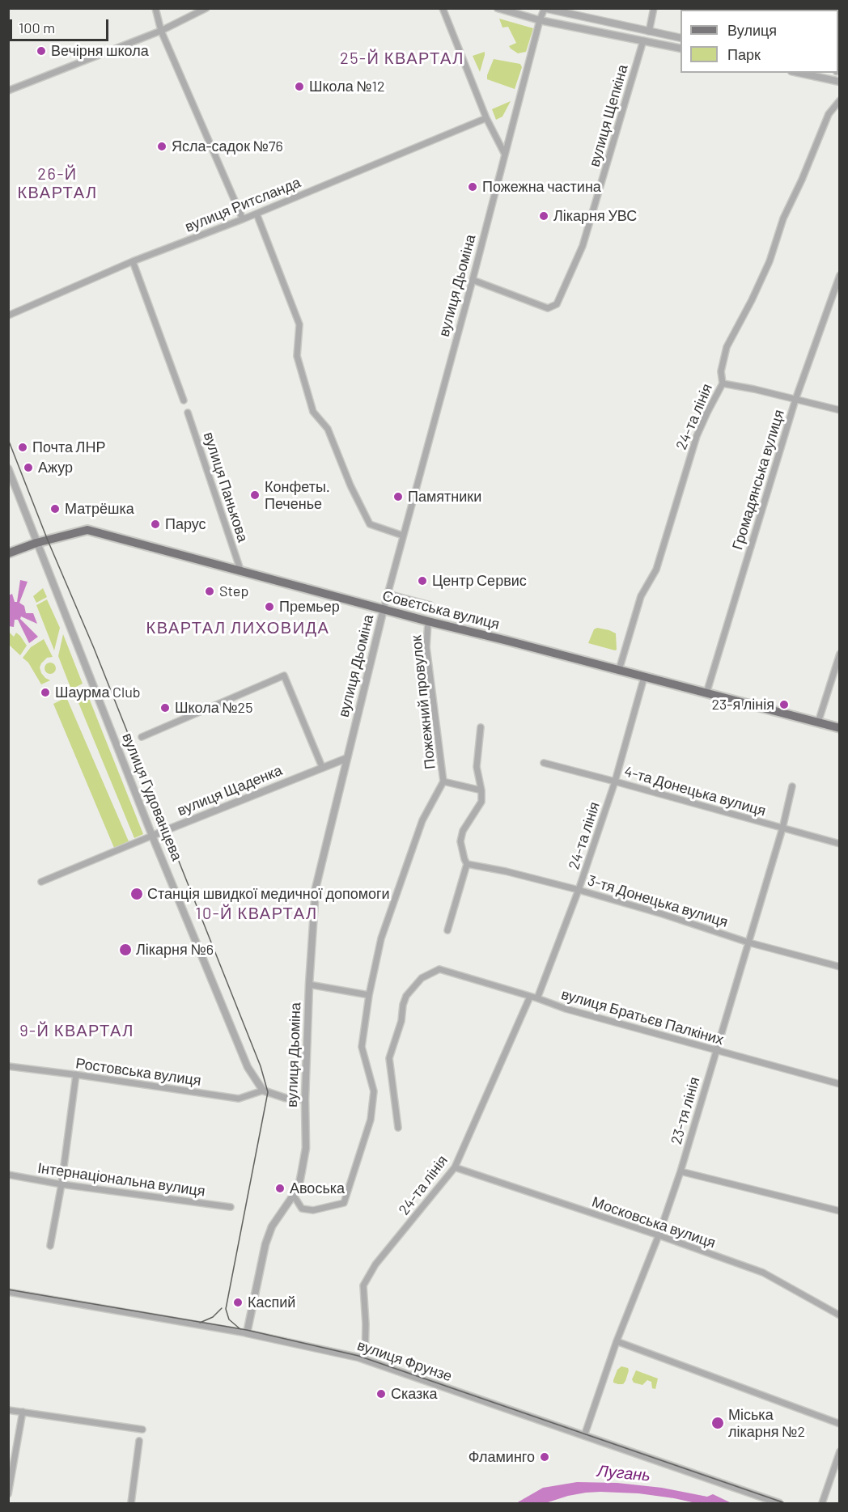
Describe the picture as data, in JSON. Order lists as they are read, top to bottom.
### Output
{
  "streets": {
    "main road": ["Совєтська вулиця"],
    "street": [
      "вулиця Щепкіна",
      "вулиця Ритсланда",
      "вулиця Дьоміна",
      "24-та лінія",
      "Громадянська вулиця",
      "вулиця Панькова",
      "Пожежний провулок",
      "вулиця Щаденка",
      "4-та Донецька вулиця",
      "вулиця Гудованцева",
      "3-тя Донецька вулиця",
      "вулиця Братьєв Палкіних",
      "Ростовська вулиця",
      "23-тя лінія",
      "Інтернаціональна вулиця",
      "Московська вулиця",
      "вулиця Фрунзе"
    ]
  },
  "crossings": [
    ["вулиця Щепкіна", "вулиця Дьоміна"],
    ["вулиця Дьоміна", "Совєтська вулиця"],
    ["вулиця Дьоміна", "вулиця Щаденка"],
    ["вулиця Дьоміна", "вулиця Фрунзе"],
    ["24-та лінія", "Совєтська вулиця"],
    ["24-та лінія", "4-та Донецька вулиця"],
    ["24-та лінія", "3-тя Донецька вулиця"],
    ["24-та лінія", "вулиця Братьєв Палкіних"],
    ["24-та лінія", "Московська вулиця"],
    ["24-та лінія", "вулиця Фрунзе"],
    ["Громадянська вулиця", "Совєтська вулиця"],
    ["вулиця Панькова", "Совєтська вулиця"],
    ["Совєтська вулиця", "Пожежний провулок"],
    ["Совєтська вулиця", "вулиця Гудованцева"],
    ["вулиця Щаденка", "вулиця Гудованцева"],
    ["4-та Донецька вулиця", "23-тя лінія"],
    ["вулиця Гудованцева", "Ростовська вулиця"],
    ["3-тя Донецька вулиця", "23-тя лінія"],
    ["вулиця Братьєв Палкіних", "23-тя лінія"],
    ["23-тя лінія", "Московська вулиця"],
    ["23-тя лінія", "вулиця Фрунзе"]
  ],
  "districts": [
    "25-Й КВАРТАЛ",
    "26-Й КВАРТАЛ",
    "КВАРТАЛ ЛИХОВИДА",
    "10-Й КВАРТАЛ",
    "9-Й КВАРТАЛ"
  ],
  "water": ["Лугань"],
  "places": [
    "Вечірня школа",
    "Школа №12",
    "Ясла-садок №76",
    "Пожежна частина",
    "Лікарня УВС",
    "Почта ЛНР",
    "Ажур",
    "Конфеты. Печенье",
    "Памятники",
    "Матрёшка",
    "Парус",
    "Центр Сервис",
    "Step",
    "Премьер",
    "Шаурма Club",
    "23-я лінія",
    "Школа №25",
    "Станція швидкої медичної допомоги",
    "Лікарня №6",
    "Авоська",
    "Каспий",
    "Сказка",
    "Міська лікарня №2",
    "Фламинго"
  ],
  "legend": ["Вулиця", "Парк"],
  "scale_bar": "100 m"
}
